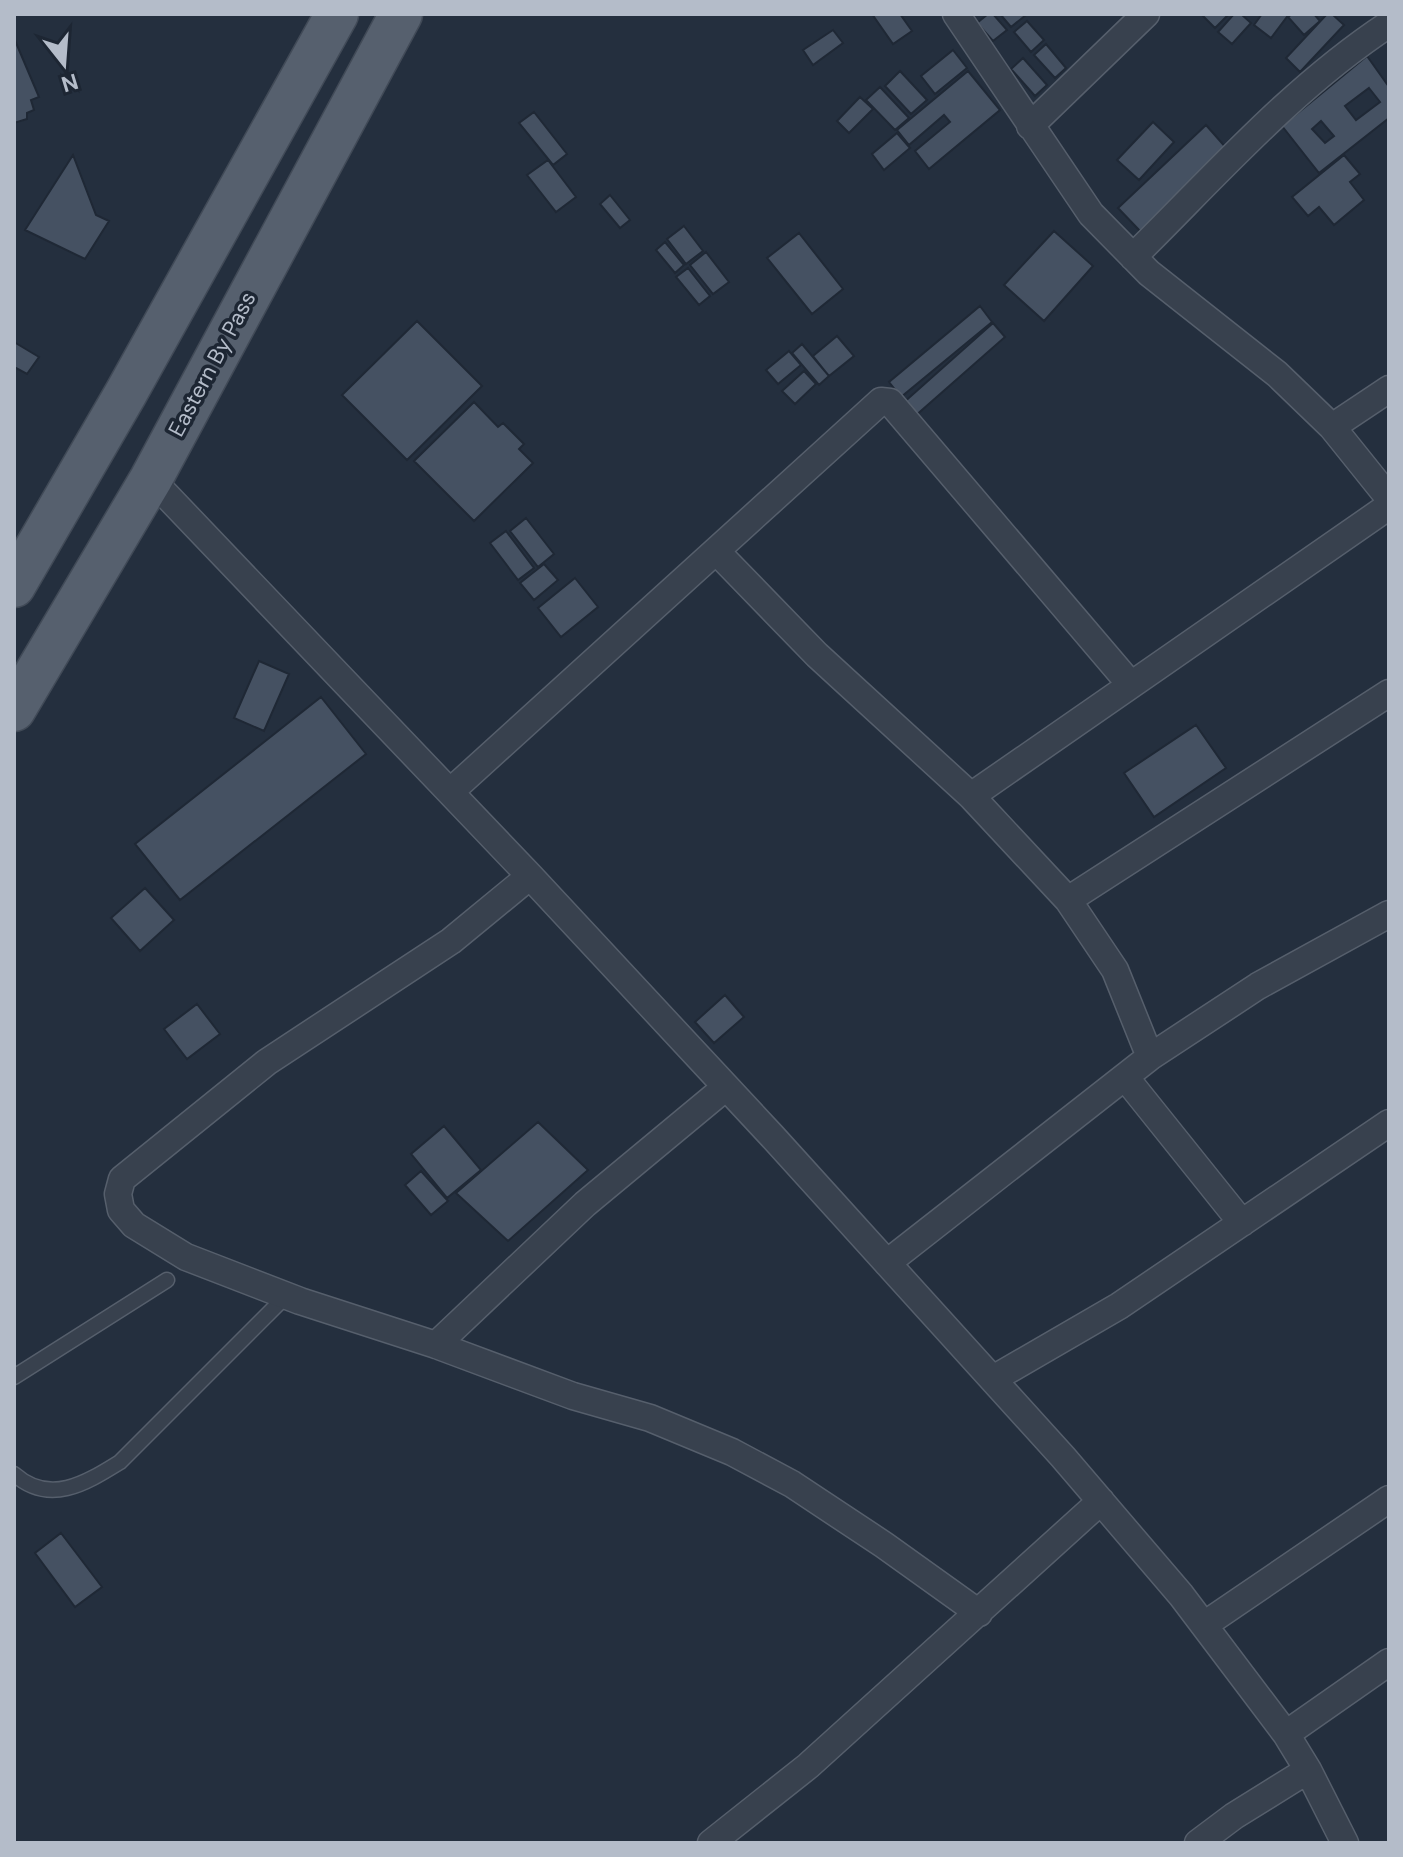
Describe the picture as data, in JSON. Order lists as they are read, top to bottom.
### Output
{
  "streets": {
    "main road": ["Eastern By Pass"]
  },
  "north": "bottom"
}
